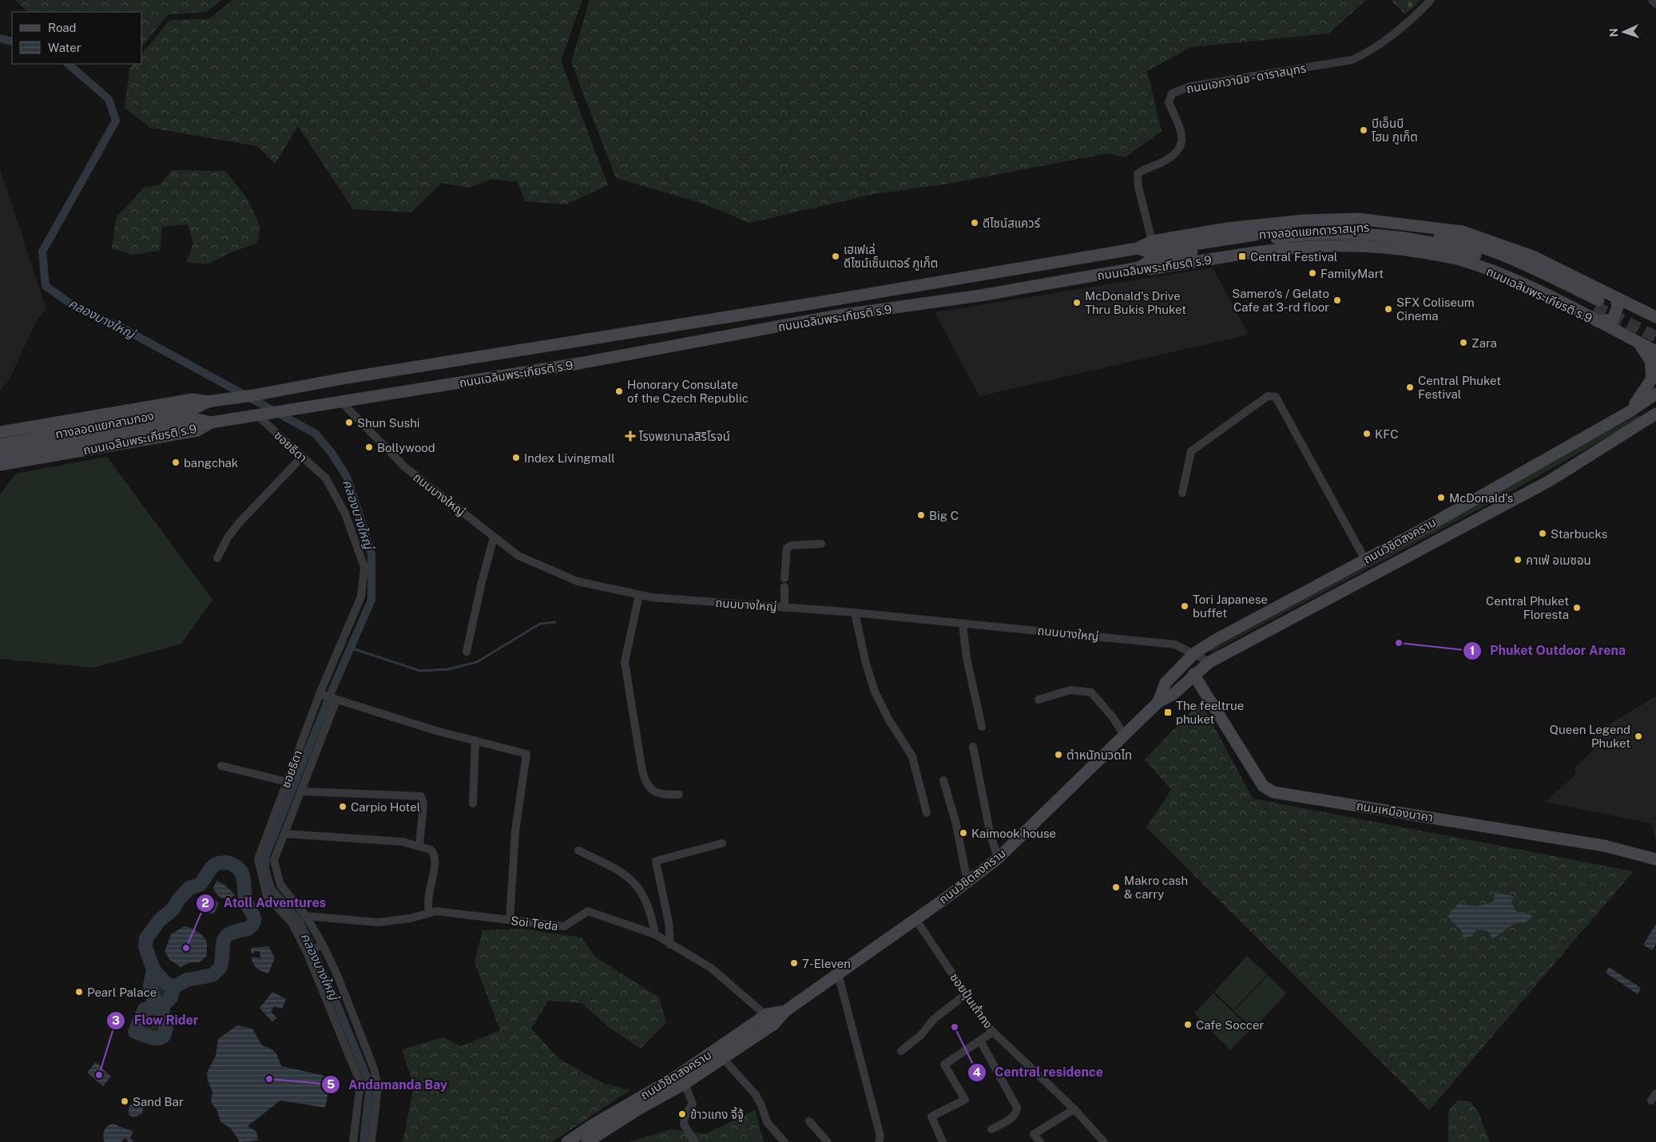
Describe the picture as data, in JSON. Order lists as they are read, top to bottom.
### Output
{
  "streets": {
    "main road": [
      "ทางลอดแยกดาราสมุทร",
      "ถนนเฉลิมพระเกียรติ ร.9",
      "ทางลอดแยกสามกอง",
      "ถนนวิชิตสงคราม",
      "ถนนเหมืองนาคา"
    ],
    "street": [
      "ถนนเอกวานิช - ดาราสมุทร",
      "ซอยธิดา",
      "ถนนบางใหญ่",
      "Soi Teda",
      "ซอยปุ้นเถ้ากง"
    ]
  },
  "crossings": [
    ["ถนนเอกวานิช - ดาราสมุทร", "ถนนเฉลิมพระเกียรติ ร.9"],
    ["ทางลอดแยกดาราสมุทร", "ถนนเฉลิมพระเกียรติ ร.9"],
    ["ถนนเฉลิมพระเกียรติ ร.9", "ทางลอดแยกสามกอง"],
    ["ถนนเฉลิมพระเกียรติ ร.9", "ซอยธิดา"],
    ["ถนนเฉลิมพระเกียรติ ร.9", "ถนนบางใหญ่"],
    ["ถนนบางใหญ่", "ถนนวิชิตสงคราม"],
    ["ถนนวิชิตสงคราม", "ถนนเหมืองนาคา"],
    ["ถนนวิชิตสงคราม", "Soi Teda"],
    ["ถนนวิชิตสงคราม", "ซอยปุ้นเถ้ากง"]
  ],
  "water": ["คลองบางใหญ่"],
  "places": {
    "other": [
      "บีเอ็นบี โฮม ภูเก็ต",
      "ดีไซน์สแควร์",
      "เฮเฟเล่ ดีไซน์เซ็นเตอร์ ภูเก็ต",
      "FamilyMart",
      "Samero's / Gelato Cafe at 3-rd floor",
      "McDonald's Drive Thru Bukis Phuket",
      "SFX Coliseum Cinema",
      "Zara",
      "Central Phuket Festival",
      "Honorary Consulate of the Czech Republic",
      "Shun Sushi",
      "KFC",
      "Bollywood",
      "Index Livingmall",
      "bangchak",
      "McDonald's",
      "Big C",
      "Starbucks",
      "คาเฟ่ อเมซอน",
      "Tori Japanese buffet",
      "Central Phuket Floresta",
      "Phuket Outdoor Arena",
      "Queen Legend Phuket",
      "ตำหนักนวดไท",
      "Carpio Hotel",
      "Kaimook house",
      "Makro cash & carry",
      "Atoll Adventures",
      "7-Eleven",
      "Pearl Palace",
      "Cafe Soccer",
      "Central residence",
      "Flow Rider",
      "Andamanda Bay",
      "Sand Bar",
      "ข้าวแกง จี้จู้"
    ],
    "transit": ["Central Festival", "The feeltrue phuket"],
    "health": ["โรงพยาบาลสิริโรจน์"]
  },
  "legend": ["Road", "Water"],
  "north": "left"
}
